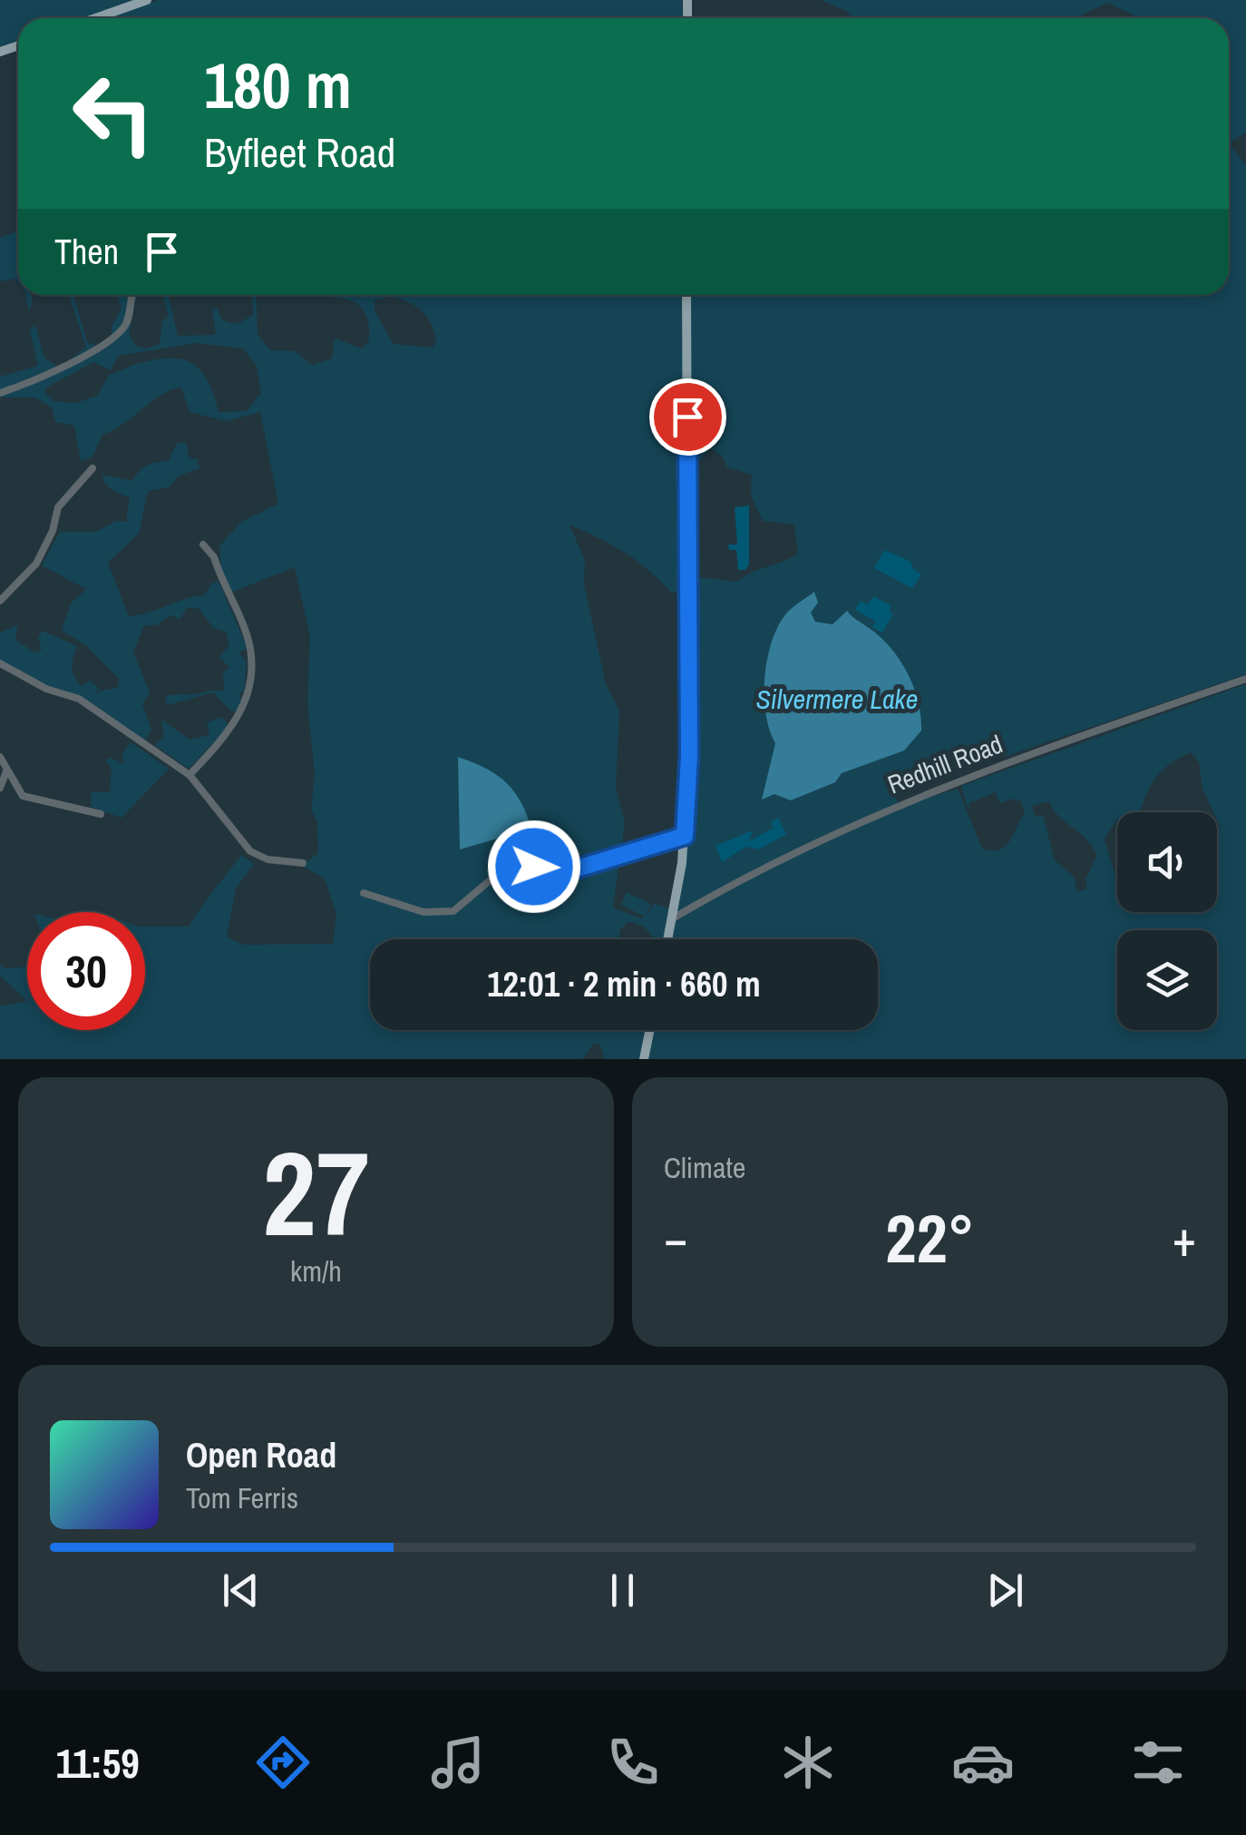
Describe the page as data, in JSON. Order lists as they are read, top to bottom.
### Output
{
  "streets": {
    "street": ["Redhill Road"]
  },
  "water": ["Silvermere Lake"],
  "page": {
    "turn": ["180 m", "Byfleet Road"],
    "then": "Then",
    "limit": "30",
    "trip": "12:01 · 2 min · 660 m",
    "tile": [
      ["27", "km/h"],
      "Climate"
    ],
    "heat": ["−", "22°", "+"],
    "song": ["Open Road", "Tom Ferris"],
    "tabs": "11:59"
  }
}
